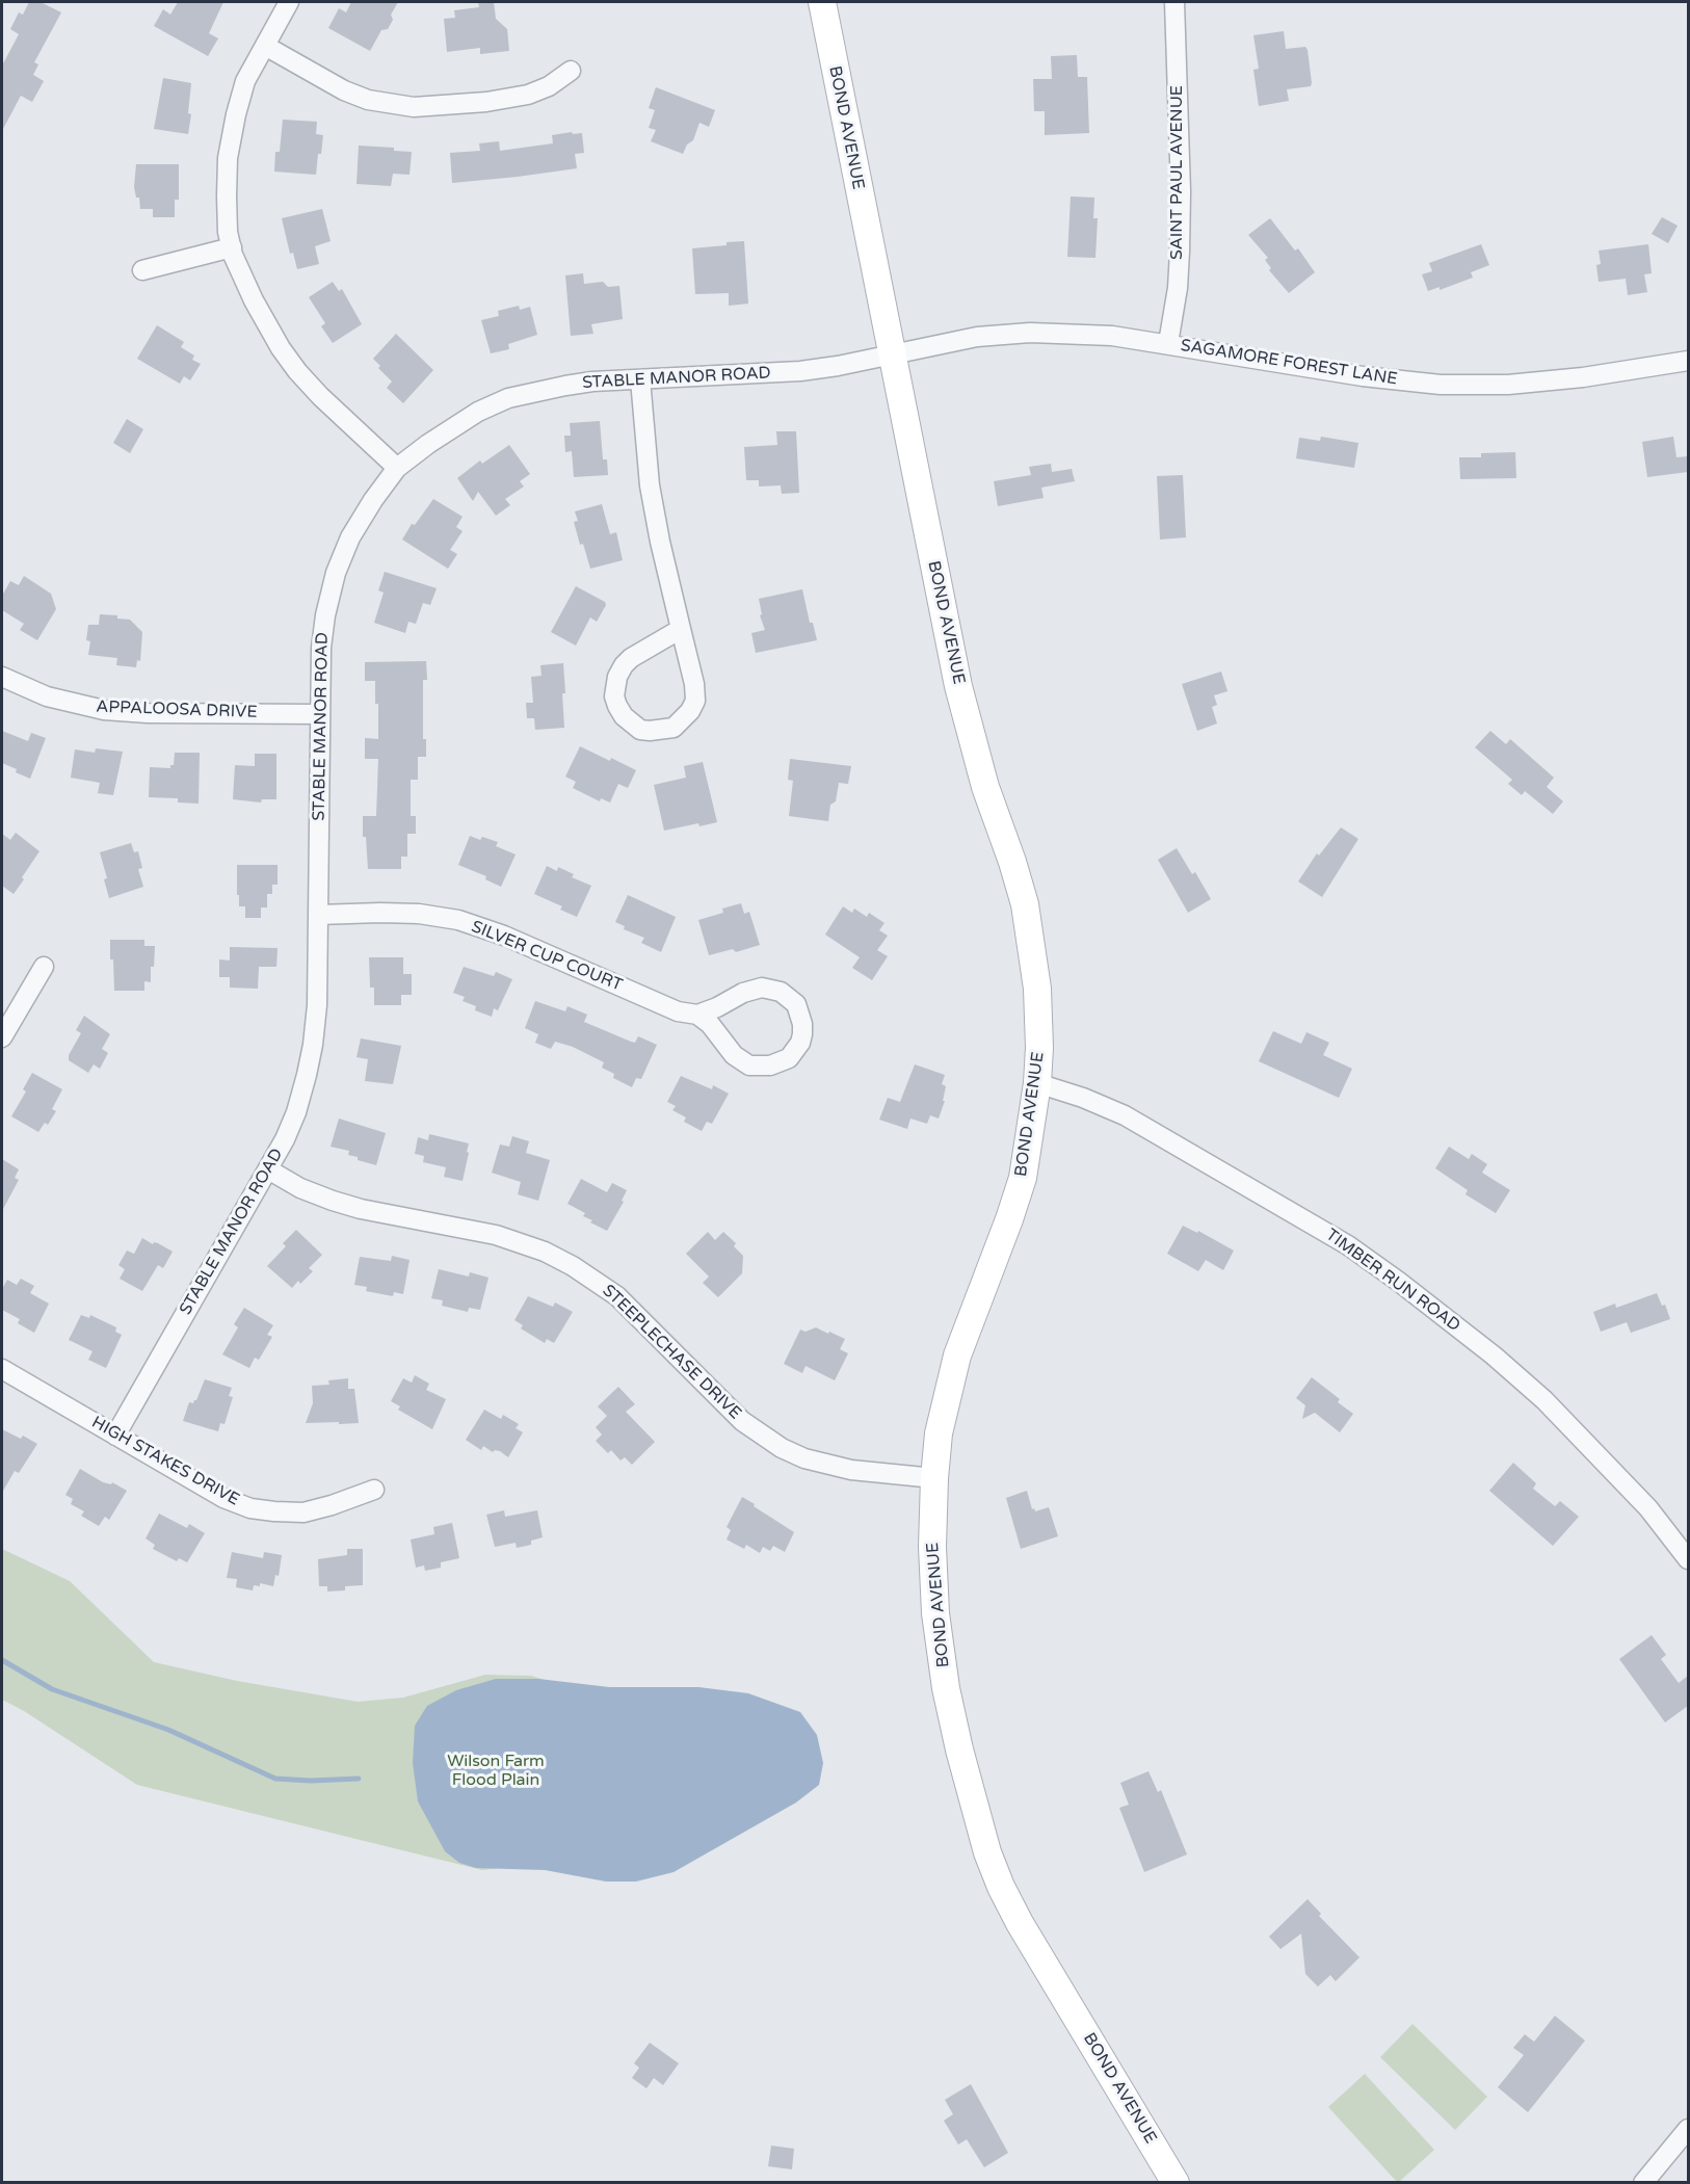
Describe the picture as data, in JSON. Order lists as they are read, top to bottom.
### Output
{
  "streets": {
    "street": [
      "BOND AVENUE",
      "SAINT PAUL AVENUE",
      "SAGAMORE FOREST LANE",
      "STABLE MANOR ROAD",
      "APPALOOSA DRIVE",
      "SILVER CUP COURT",
      "TIMBER RUN ROAD",
      "STEEPLECHASE DRIVE",
      "HIGH STAKES DRIVE"
    ]
  },
  "crossings": [
    ["BOND AVENUE", "SAGAMORE FOREST LANE"],
    ["BOND AVENUE", "STABLE MANOR ROAD"],
    ["BOND AVENUE", "TIMBER RUN ROAD"],
    ["BOND AVENUE", "STEEPLECHASE DRIVE"],
    ["SAINT PAUL AVENUE", "SAGAMORE FOREST LANE"],
    ["SAGAMORE FOREST LANE", "STABLE MANOR ROAD"],
    ["STABLE MANOR ROAD", "APPALOOSA DRIVE"],
    ["STABLE MANOR ROAD", "SILVER CUP COURT"],
    ["STABLE MANOR ROAD", "STEEPLECHASE DRIVE"],
    ["STABLE MANOR ROAD", "HIGH STAKES DRIVE"]
  ],
  "parks": ["Wilson Farm Flood Plain"]
}
